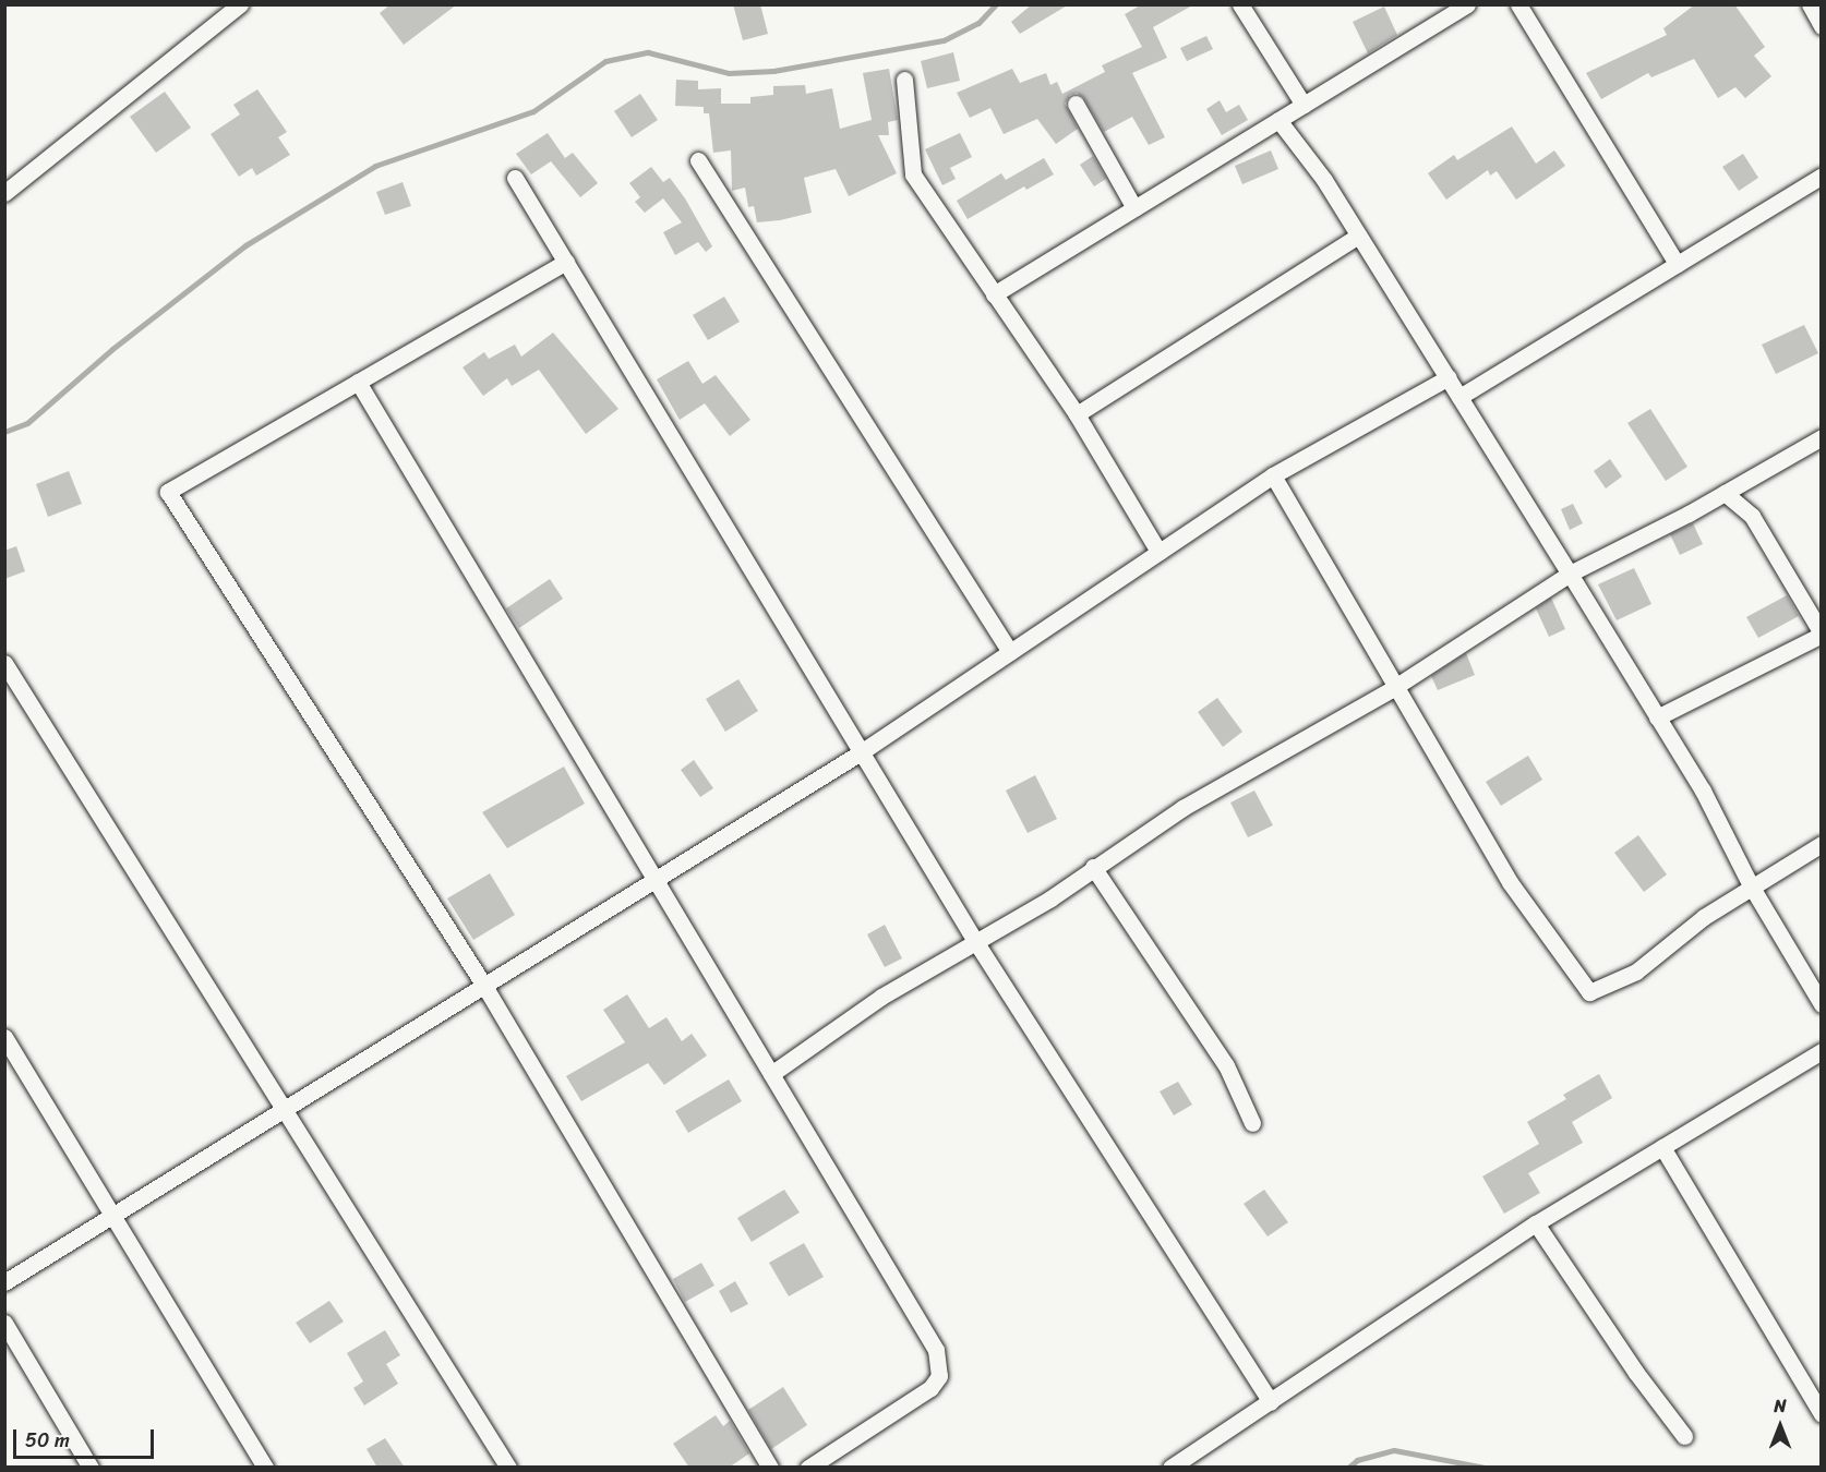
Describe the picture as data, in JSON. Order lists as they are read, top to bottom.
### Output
{
  "scale_bar": "50 m",
  "north": "top"
}
